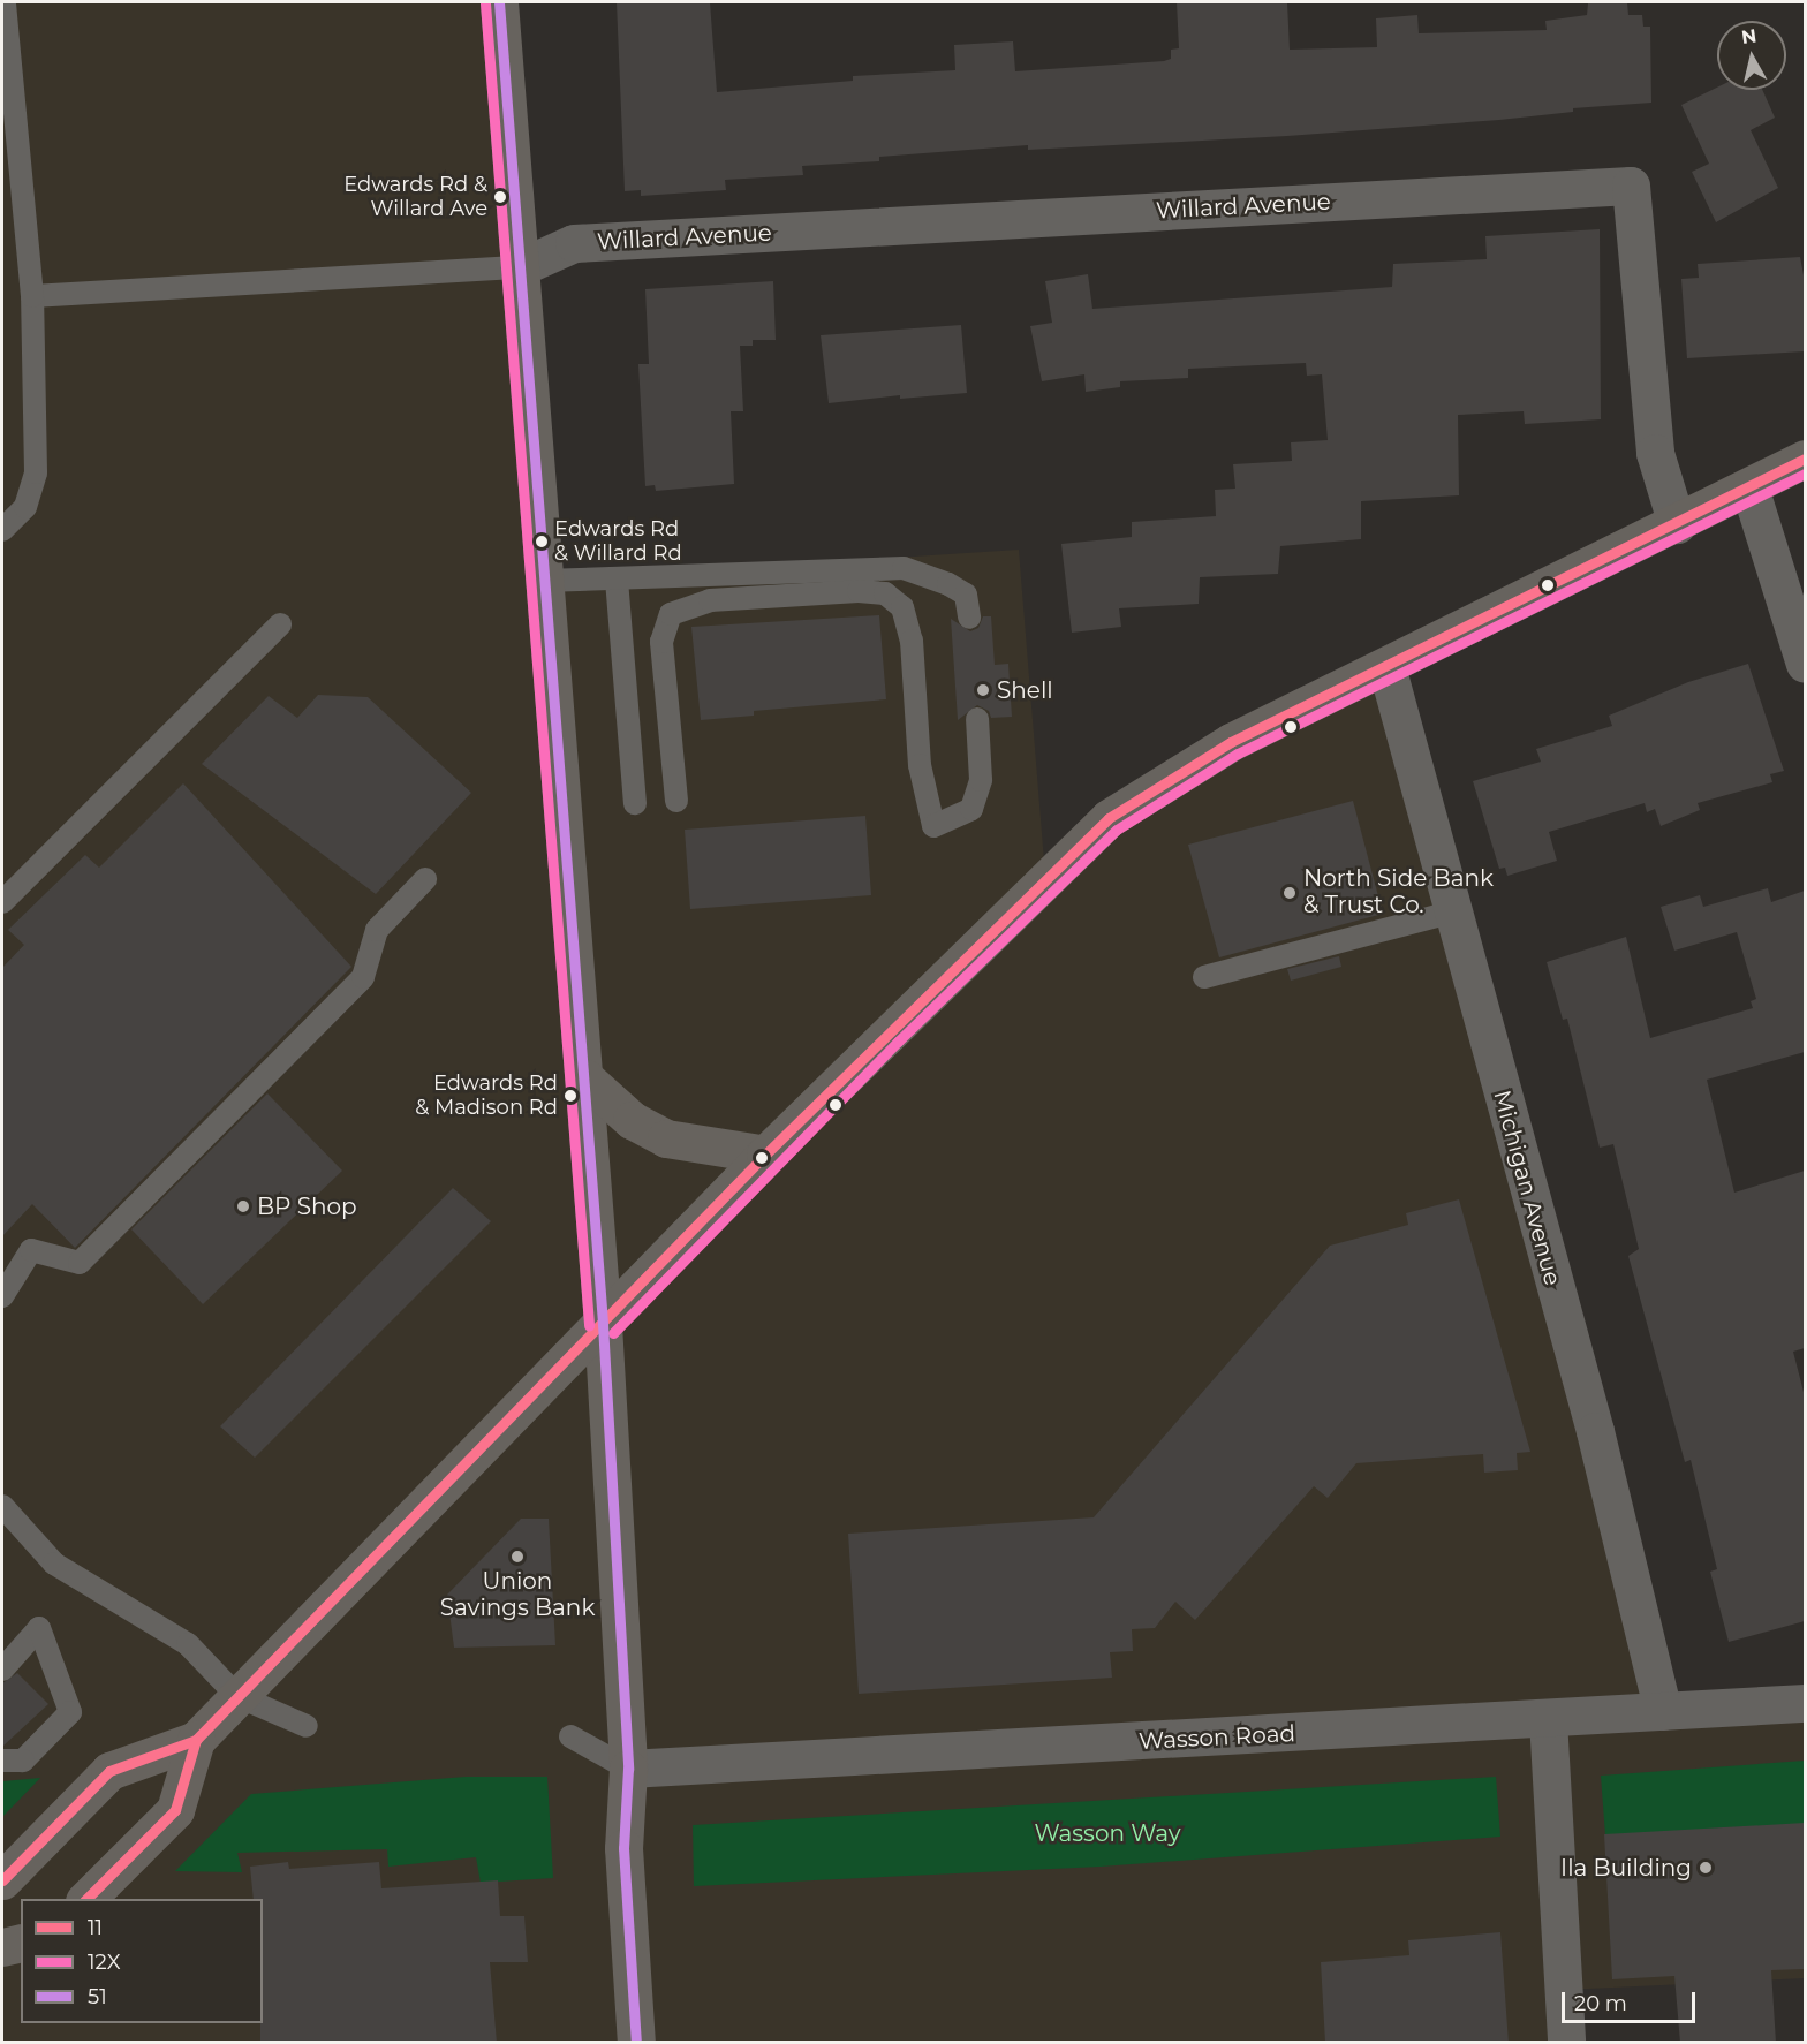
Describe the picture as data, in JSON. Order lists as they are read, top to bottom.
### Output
{
  "streets": {
    "street": ["Willard Avenue", "Michigan Avenue", "Wasson Road"]
  },
  "crossings": [
    ["Michigan Avenue", "Wasson Road"]
  ],
  "parks": ["Wasson Way"],
  "places": [
    "Edwards Rd & Willard Ave",
    "Edwards Rd & Willard Rd",
    "Shell",
    "North Side Bank & Trust Co.",
    "Edwards Rd & Madison Rd",
    "BP Shop",
    "Union Savings Bank",
    "Ila Building"
  ],
  "lines": ["transit line 51", "transit line 12X", "transit line 11"],
  "legend": ["11", "12X", "51"],
  "scale_bar": "20 m",
  "north": "top"
}
